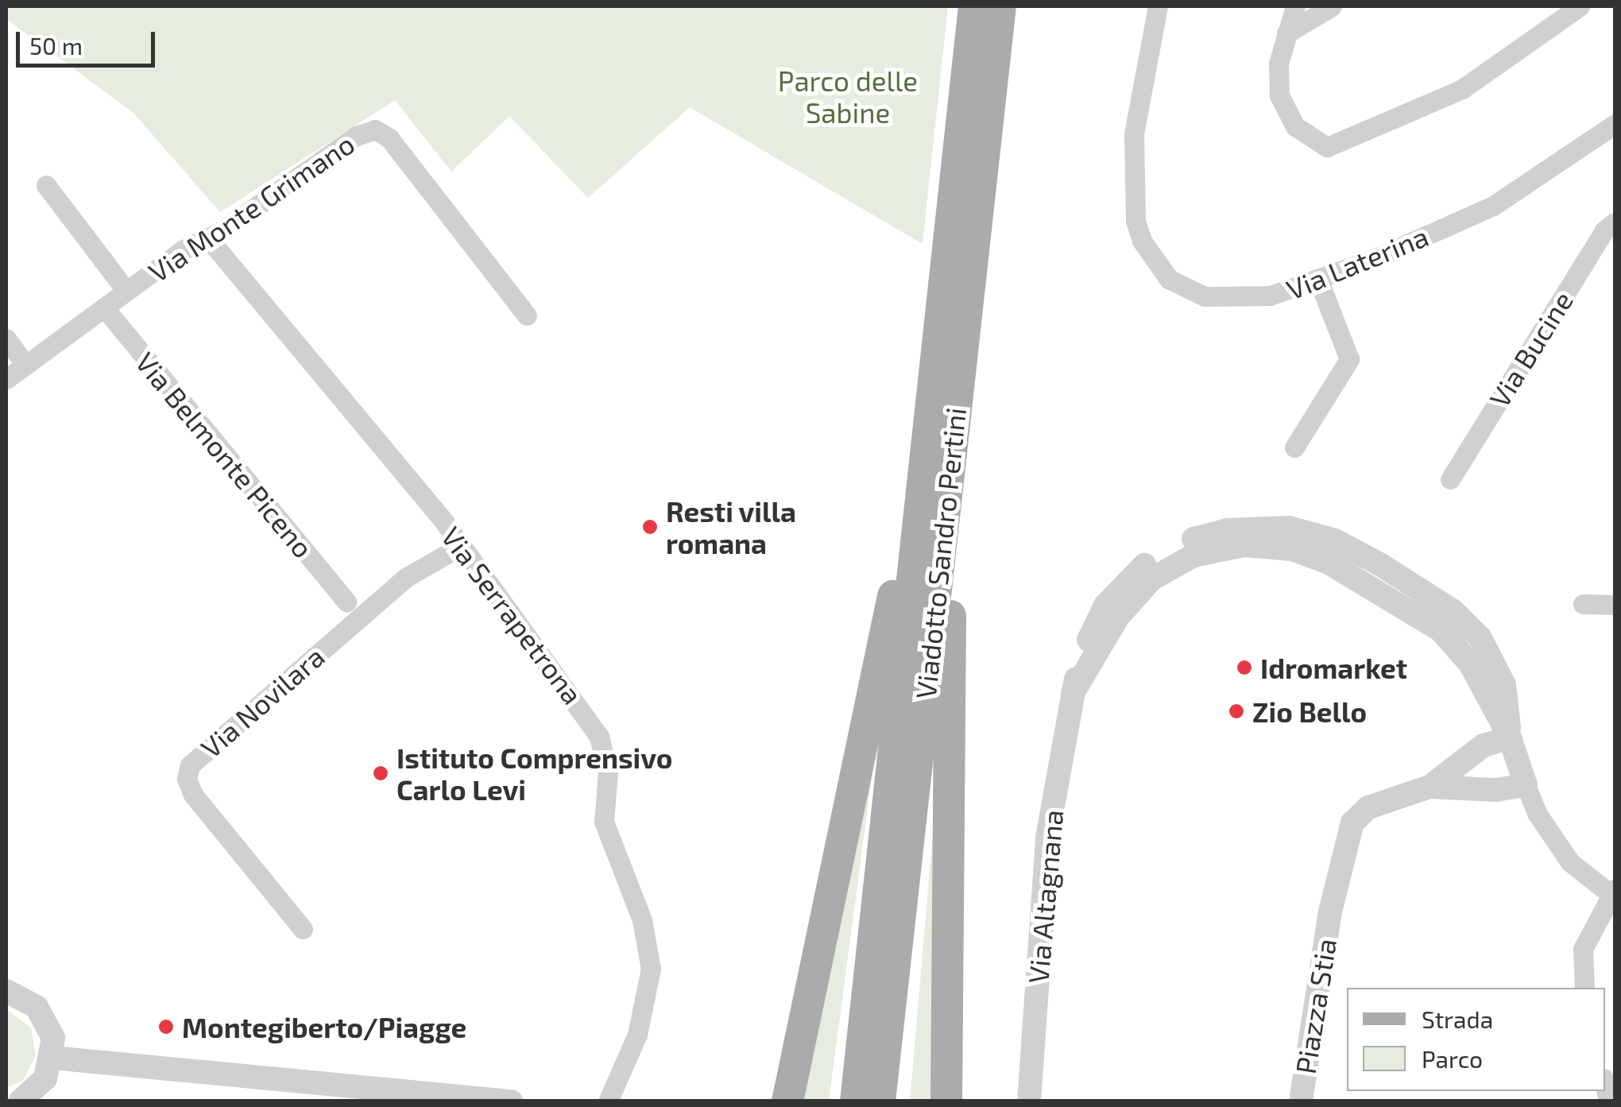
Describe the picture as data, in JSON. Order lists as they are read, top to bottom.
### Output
{
  "streets": {
    "main road": ["Viadotto Sandro Pertini"],
    "street": [
      "Via Monte Grimano",
      "Via Laterina",
      "Via Bucine",
      "Via Belmonte Piceno",
      "Via Serrapetrona",
      "Via Novilara",
      "Via Altagnana",
      "Piazza Stia"
    ]
  },
  "crossings": [
    ["Via Monte Grimano", "Via Belmonte Piceno"],
    ["Via Monte Grimano", "Via Serrapetrona"],
    ["Via Serrapetrona", "Via Novilara"]
  ],
  "parks": ["Parco delle Sabine"],
  "places": [
    "Resti villa romana",
    "Idromarket",
    "Zio Bello",
    "Istituto Comprensivo Carlo Levi",
    "Montegiberto/Piagge"
  ],
  "legend": ["Strada", "Parco"],
  "scale_bar": "50 m"
}
